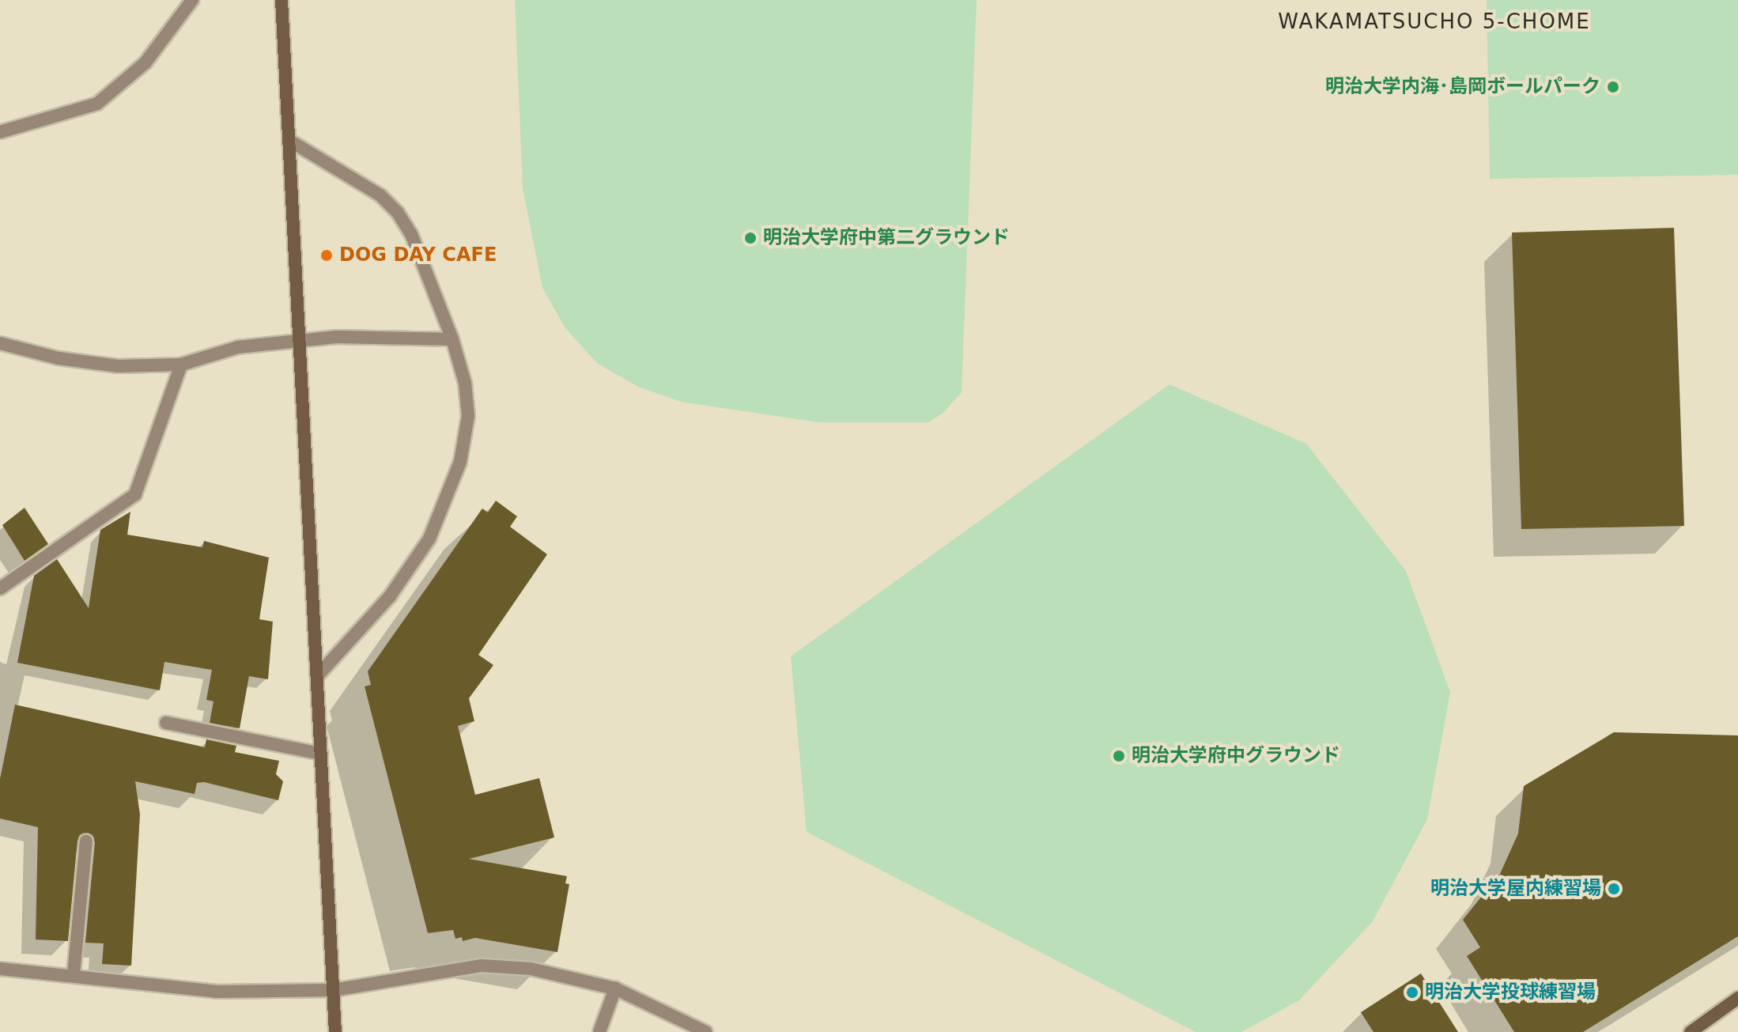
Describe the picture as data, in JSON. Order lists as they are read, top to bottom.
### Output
{
  "districts": ["WAKAMATSUCHO 5-CHOME"],
  "places": [
    "明治大学内海･島岡ボールパーク",
    "明治大学府中第二グラウンド",
    "DOG DAY CAFE",
    "明治大学府中グラウンド",
    "明治大学屋内練習場",
    "明治大学投球練習場"
  ]
}
